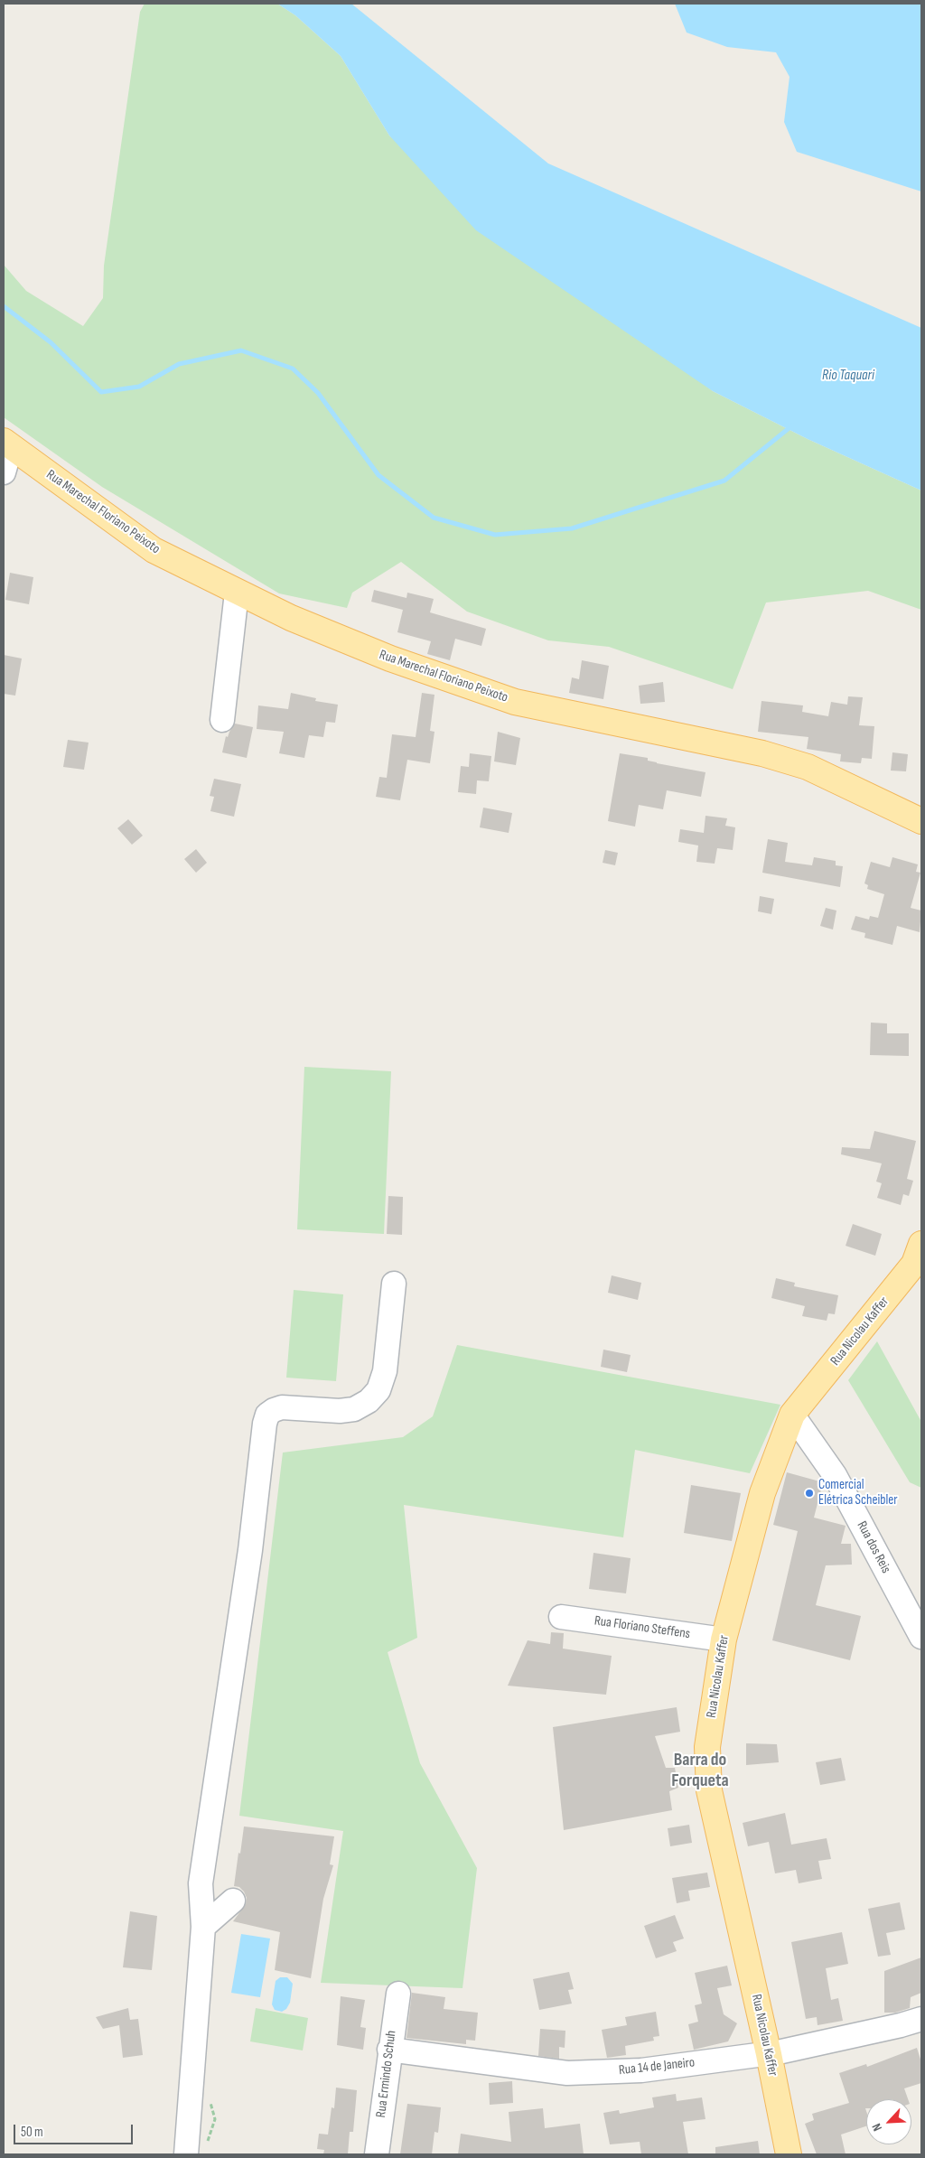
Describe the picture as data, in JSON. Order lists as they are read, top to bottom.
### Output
{
  "streets": {
    "main road": ["Rua Marechal Floriano Peixoto", "Rua Nicolau Kaffer"],
    "street": [
      "Rua dos Reis",
      "Rua Floriano Steffens",
      "Rua 14 de Janeiro",
      "Rua Ermindo Schuh"
    ]
  },
  "crossings": [
    ["Rua Nicolau Kaffer", "Rua dos Reis"],
    ["Rua Nicolau Kaffer", "Rua Floriano Steffens"],
    ["Rua Nicolau Kaffer", "Rua 14 de Janeiro"],
    ["Rua 14 de Janeiro", "Rua Ermindo Schuh"]
  ],
  "districts": ["Barra do Forqueta"],
  "water": ["Rio Taquari"],
  "places": ["Comercial Elétrica Scheibler"],
  "scale_bar": "50 m",
  "north": "bottom left"
}
